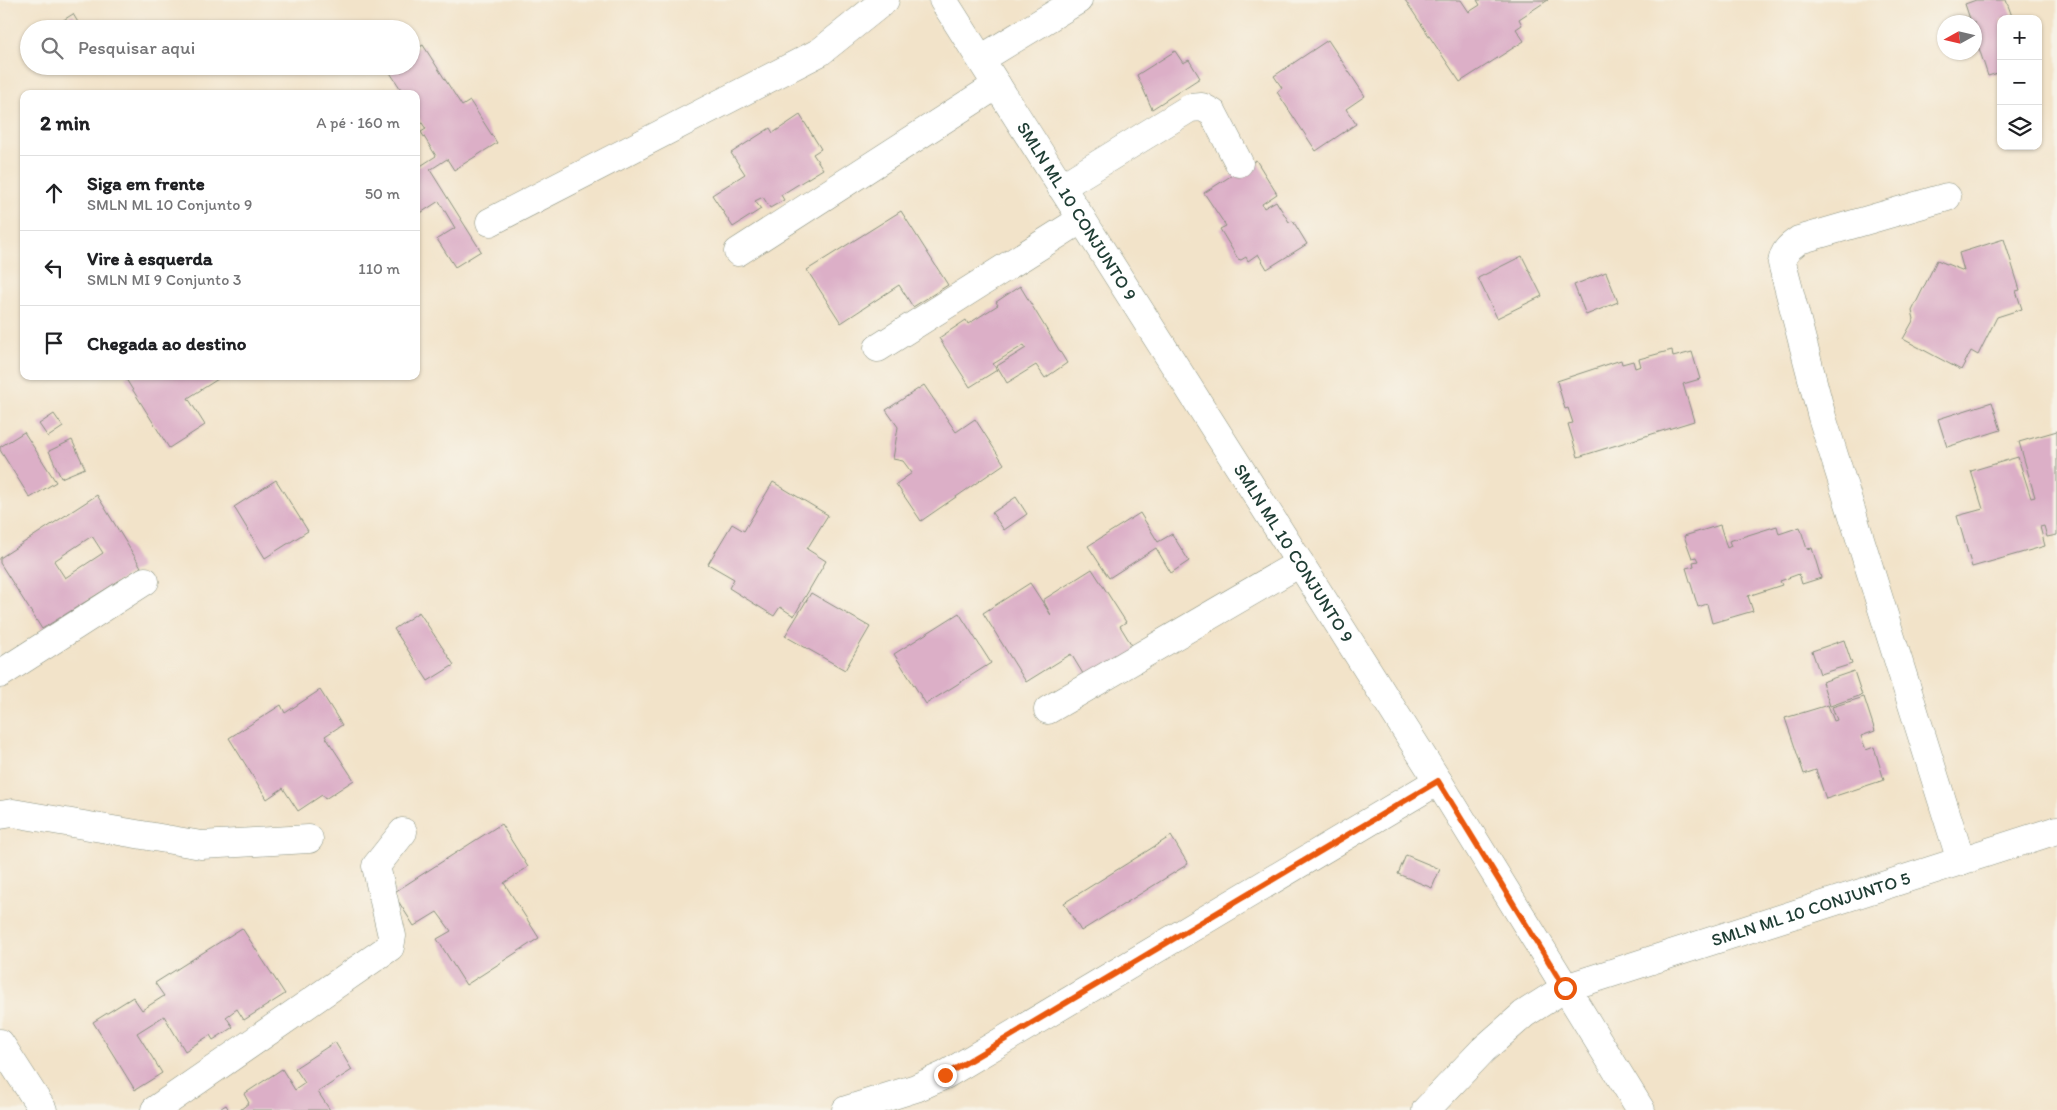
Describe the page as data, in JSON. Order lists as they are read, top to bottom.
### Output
{
  "streets": {
    "street": ["SMLN ML 10 CONJUNTO 9", "SMLN ML 10 CONJUNTO 5"]
  },
  "crossings": [
    ["SMLN ML 10 CONJUNTO 9", "SMLN ML 10 CONJUNTO 5"]
  ],
  "north": "left",
  "page": {
    "map_buttons": ["+", "−"],
    "search": "Pesquisar aqui",
    "heading": ["2 min", "A pé · 160 m"],
    "list": [
      ["Siga em frente", "SMLN ML 10 Conjunto 9", "50 m"],
      ["Vire à esquerda", "SMLN MI 9 Conjunto 3", "110 m"],
      "Chegada ao destino"
    ]
  }
}
